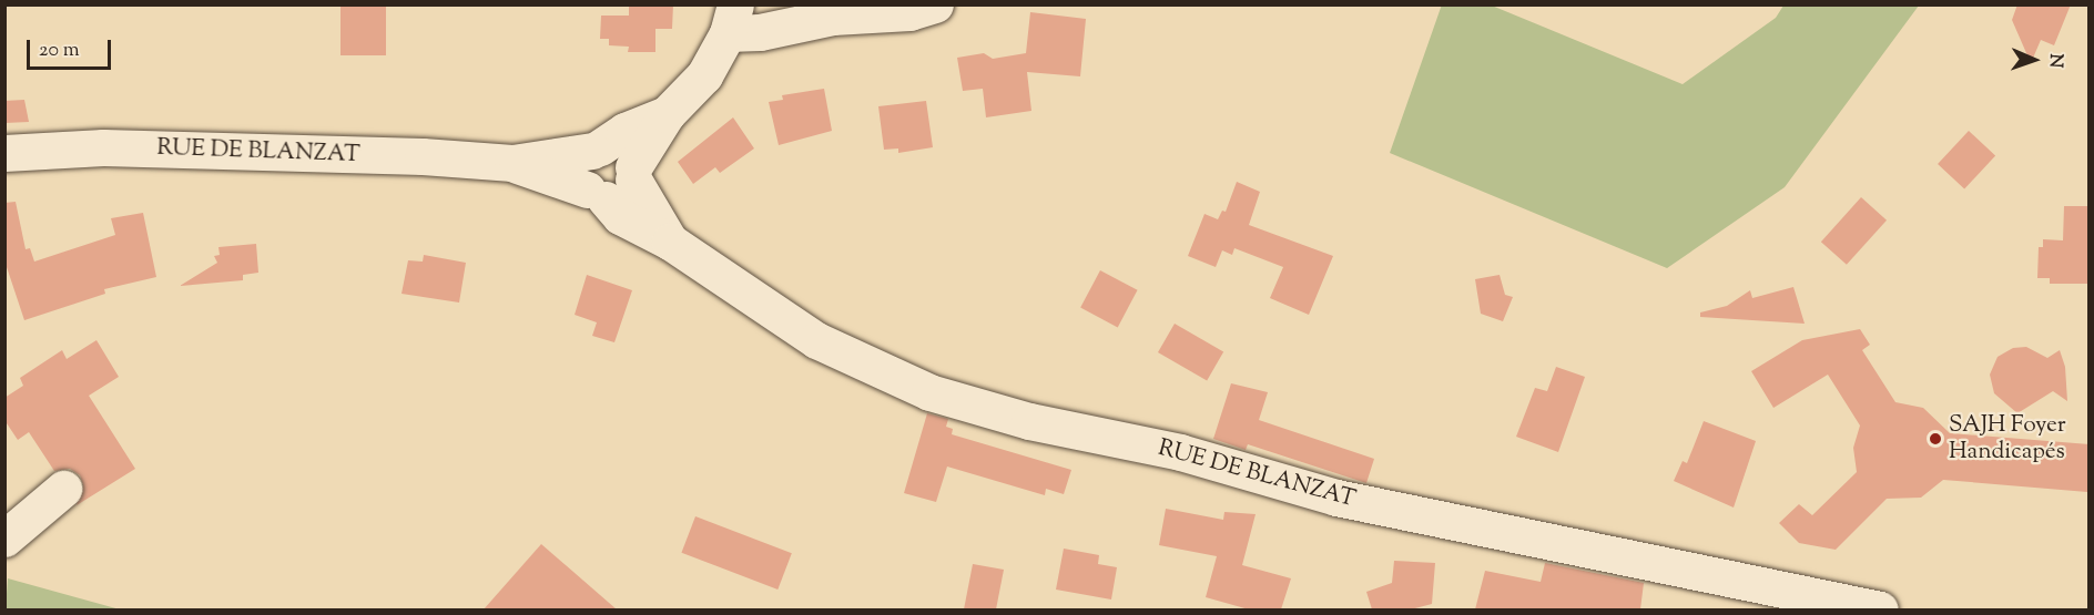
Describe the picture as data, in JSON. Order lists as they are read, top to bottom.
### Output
{
  "streets": {
    "street": ["RUE DE BLANZAT"]
  },
  "places": ["SAJH Foyer Handicapés"],
  "scale_bar": "20 m",
  "north": "right"
}
